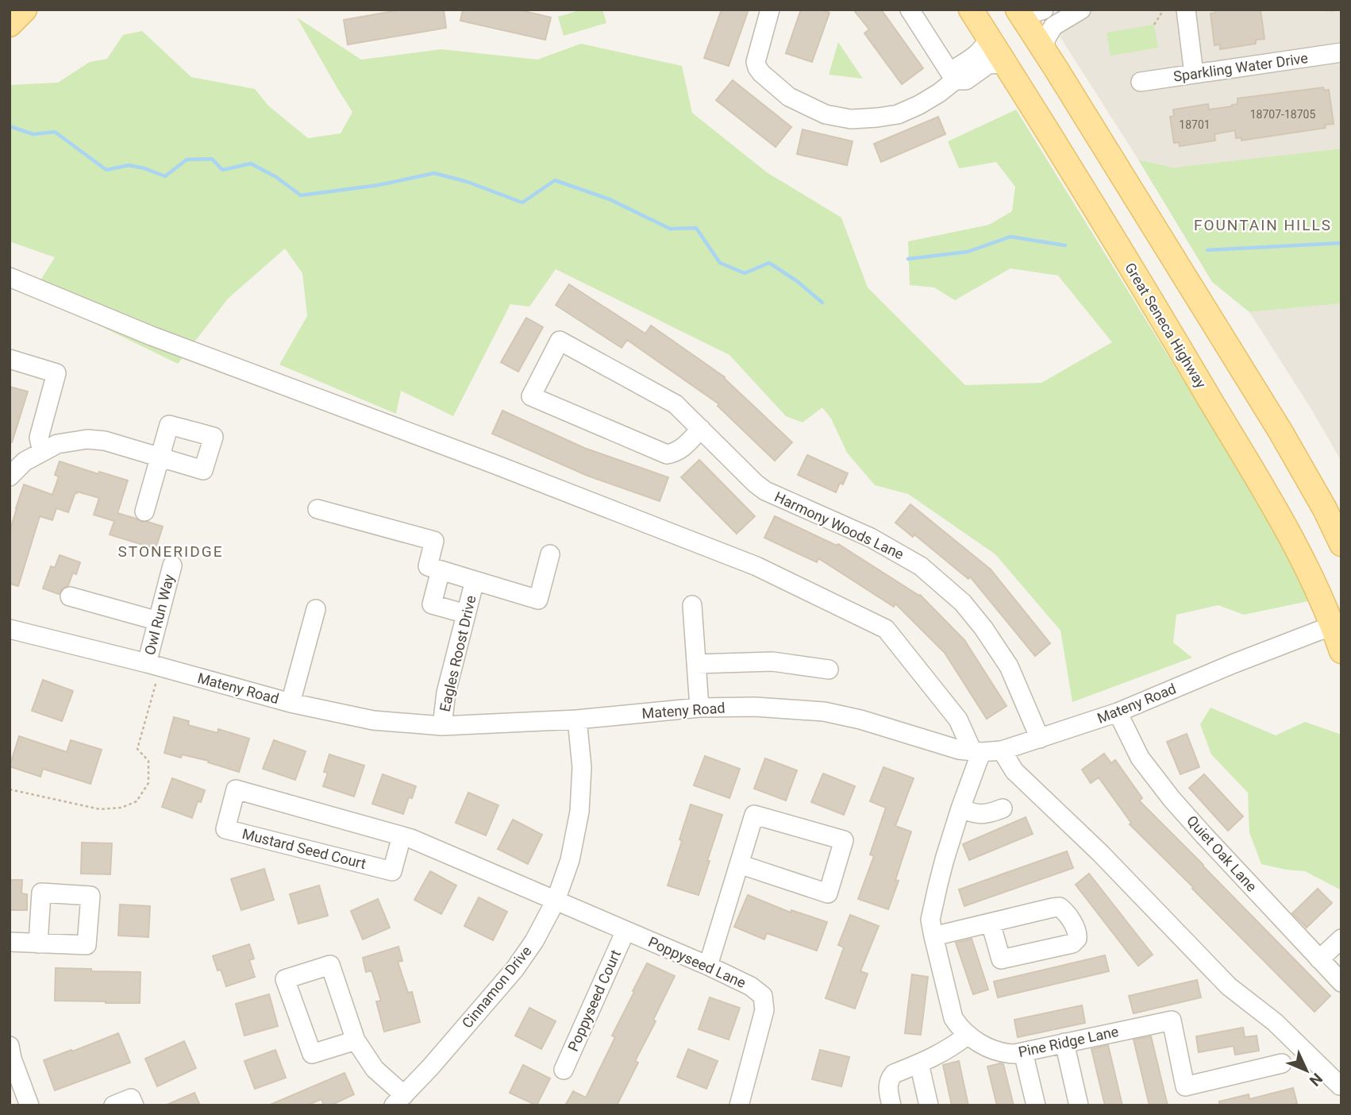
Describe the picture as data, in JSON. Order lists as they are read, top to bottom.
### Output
{
  "streets": {
    "main road": ["Great Seneca Highway"],
    "street": [
      "Sparkling Water Drive",
      "Harmony Woods Lane",
      "Owl Run Way",
      "Eagles Roost Drive",
      "Mateny Road",
      "Mustard Seed Court",
      "Quiet Oak Lane",
      "Poppyseed Lane",
      "Cinnamon Drive",
      "Poppyseed Court",
      "Pine Ridge Lane"
    ]
  },
  "crossings": [
    ["Great Seneca Highway", "Mateny Road"],
    ["Harmony Woods Lane", "Mateny Road"],
    ["Owl Run Way", "Mateny Road"],
    ["Eagles Roost Drive", "Mateny Road"],
    ["Mateny Road", "Quiet Oak Lane"],
    ["Mateny Road", "Cinnamon Drive"],
    ["Mateny Road", "Pine Ridge Lane"],
    ["Mustard Seed Court", "Poppyseed Lane"],
    ["Mustard Seed Court", "Cinnamon Drive"],
    ["Poppyseed Lane", "Cinnamon Drive"],
    ["Poppyseed Lane", "Poppyseed Court"]
  ],
  "districts": ["FOUNTAIN HILLS", "STONERIDGE"],
  "house_numbers": ["18707-18705", "18701"],
  "north": "bottom right"
}
